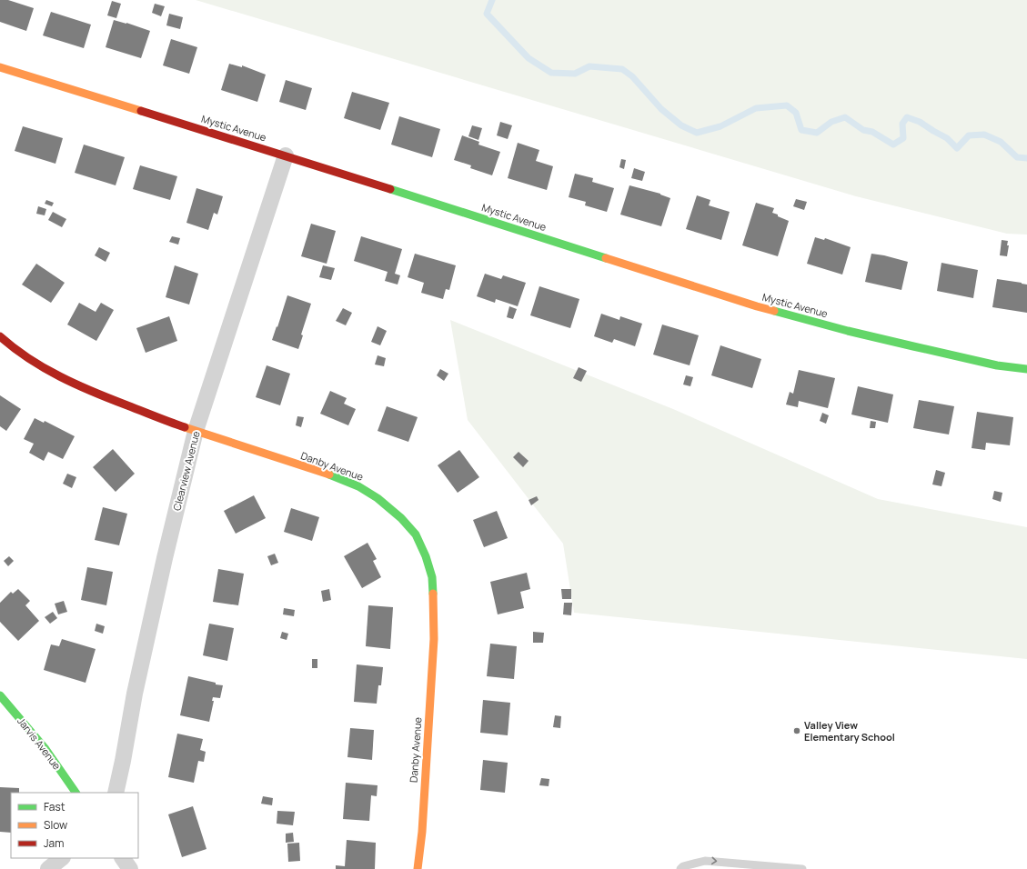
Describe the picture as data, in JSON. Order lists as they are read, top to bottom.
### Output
{
  "streets": {
    "street": [
      "Mystic Avenue",
      "Danby Avenue",
      "Clearview Avenue",
      "Jarvis Avenue"
    ]
  },
  "crossings": [
    ["Mystic Avenue", "Clearview Avenue"],
    ["Danby Avenue", "Clearview Avenue"]
  ],
  "places": ["Valley View Elementary School"],
  "legend": ["Fast", "Slow", "Jam"]
}
